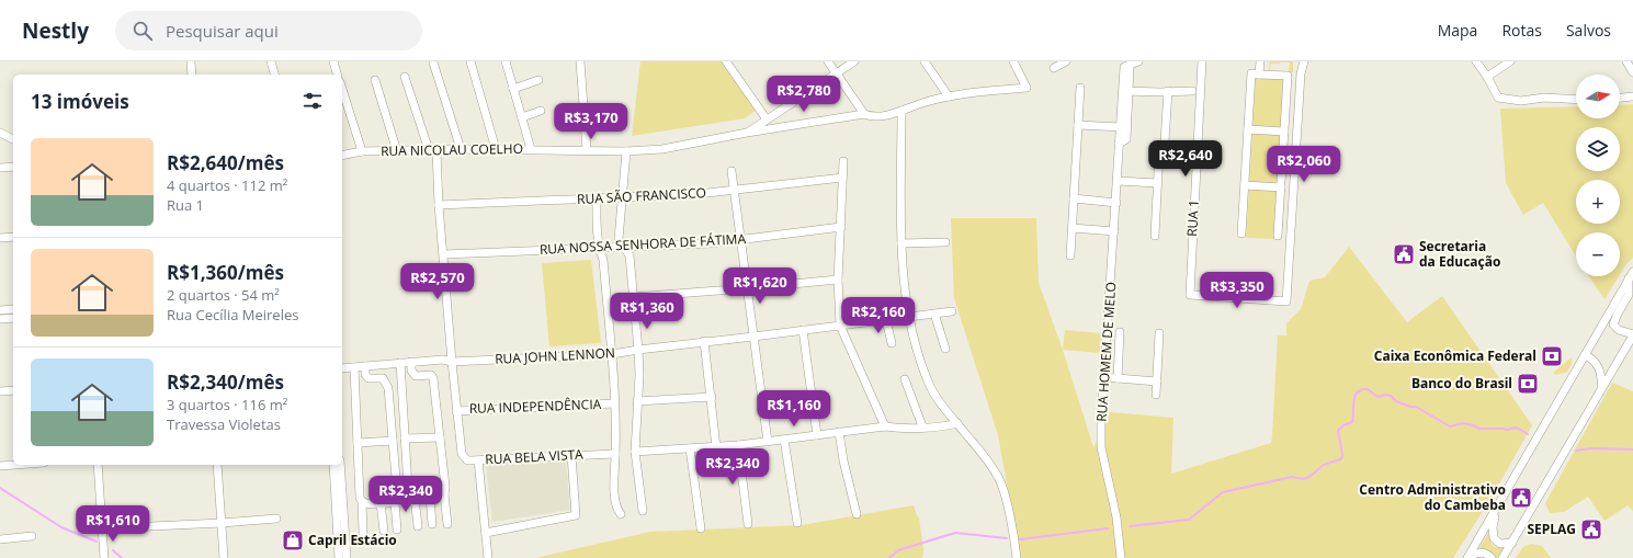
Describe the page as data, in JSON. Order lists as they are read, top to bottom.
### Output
{
  "streets": {
    "street": [
      "RUA NICOLAU COELHO",
      "RUA SÃO FRANCISCO",
      "RUA 1",
      "RUA NOSSA SENHORA DE FÁTIMA",
      "RUA HOMEM DE MELO",
      "RUA JOHN LENNON",
      "RUA INDEPENDÊNCIA",
      "RUA BELA VISTA"
    ]
  },
  "crossings": [
    ["RUA INDEPENDÊNCIA", "RUA BELA VISTA"]
  ],
  "places": {
    "public building": ["Secretaria da Educação", "Centro Administrativo do Cambeba", "SEPLAG"],
    "bank": ["Caixa Econômica Federal", "Banco do Brasil"],
    "shop": ["Capril Estácio"]
  },
  "north": "right",
  "page": {
    "header": "Nestly",
    "search": "Pesquisar aqui",
    "nav": ["Mapa", "Rotas", "Salvos"],
    "map_buttons": ["+", "−"],
    "heading": "13 imóveis",
    "price": [
      "R$2,780",
      "R$3,170",
      "R$2,640",
      "R$2,060",
      "R$2,570",
      "R$1,620",
      "R$3,350",
      "R$1,360",
      "R$2,160",
      "R$1,160",
      "R$2,340",
      "R$2,340",
      "R$1,610"
    ],
    "list": [
      {
        "name": "R$2,640/mês",
        "note": "4 quartos · 112 m² · Rua 1"
      },
      {
        "name": "R$1,360/mês",
        "note": "2 quartos · 54 m² · Rua Cecília Meireles"
      },
      {
        "name": "R$2,340/mês",
        "note": "3 quartos · 116 m² · Travessa Violetas"
      }
    ]
  }
}
